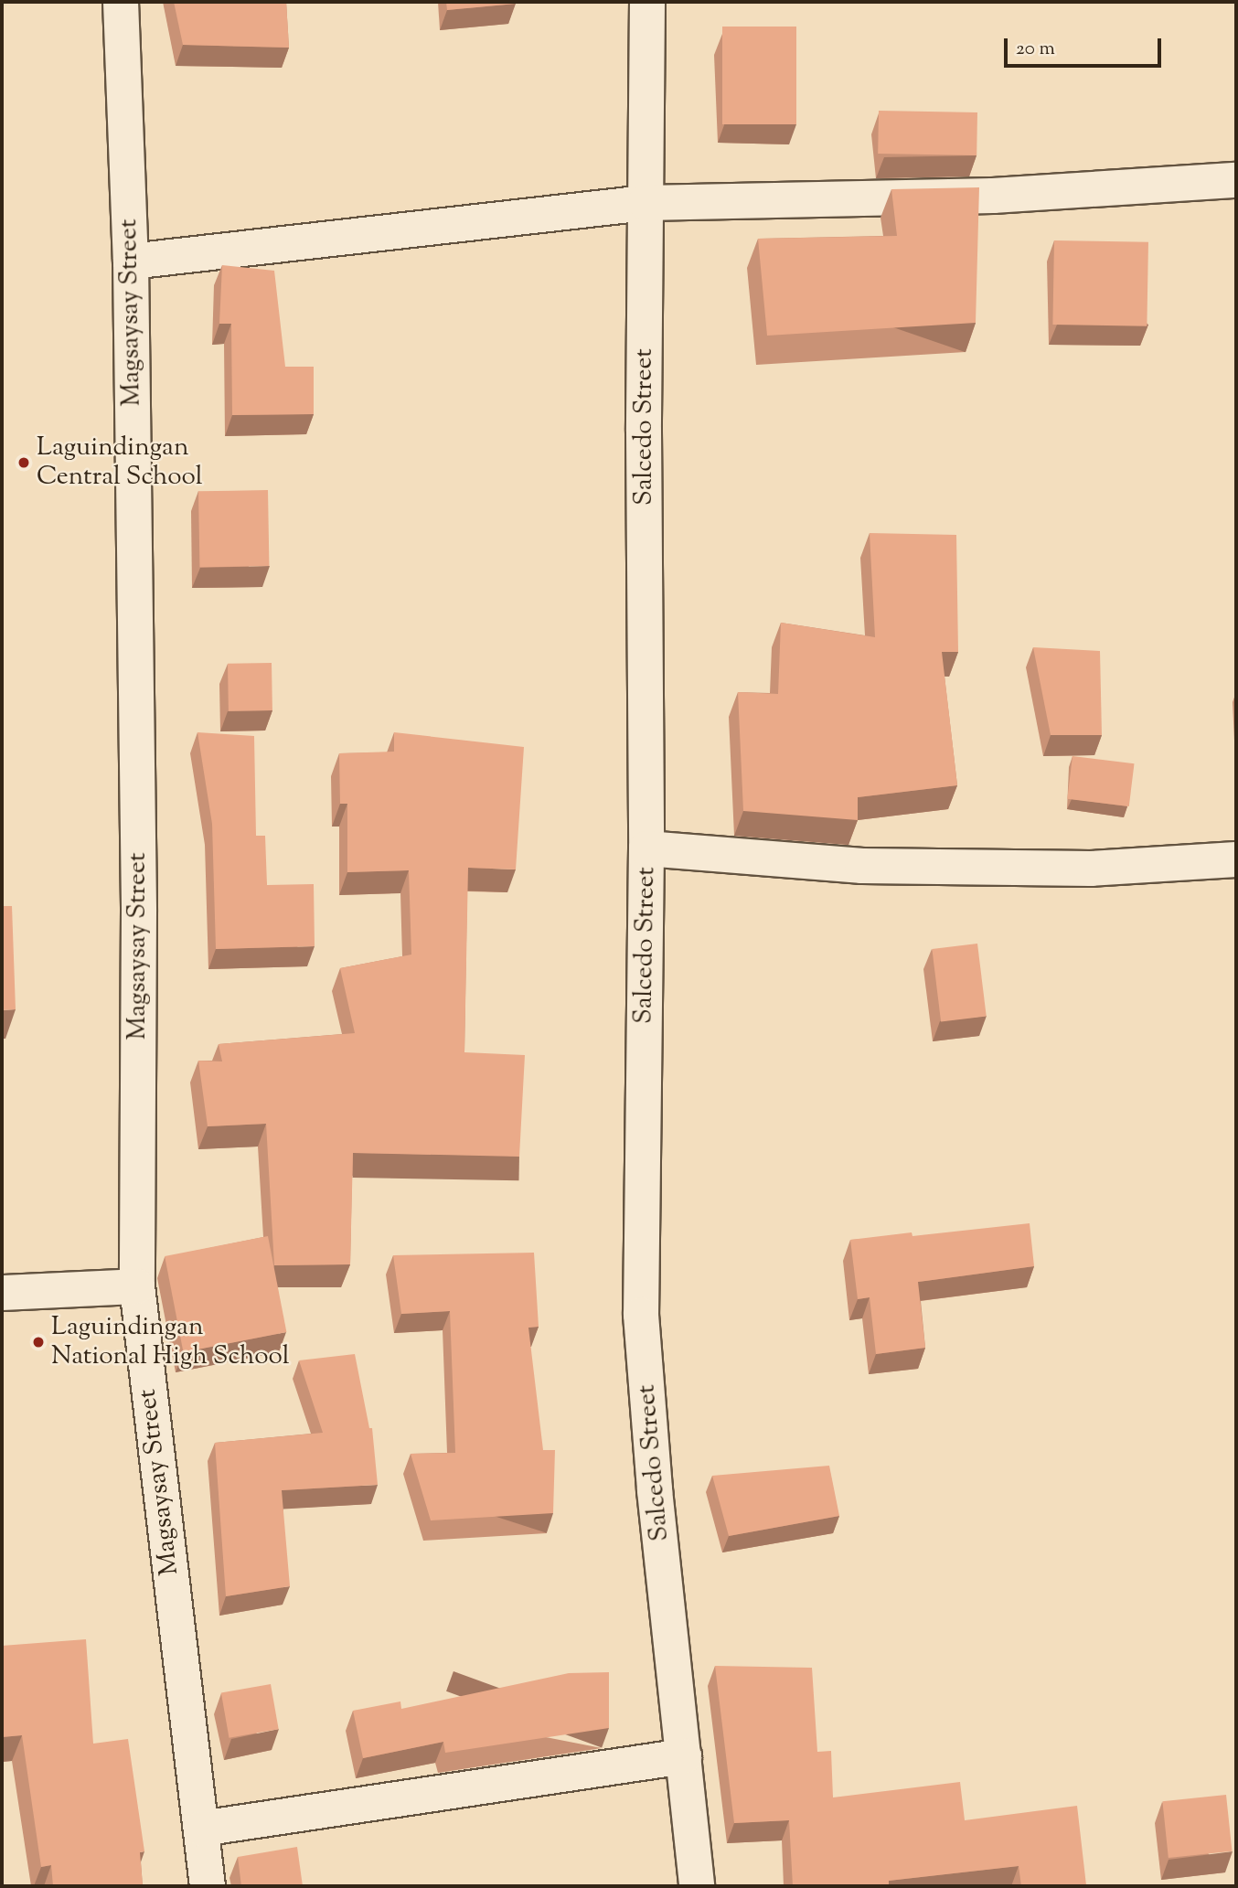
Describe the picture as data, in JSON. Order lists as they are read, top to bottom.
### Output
{
  "streets": {
    "street": ["Magsaysay Street", "Salcedo Street"]
  },
  "places": ["Laguindingan Central School", "Laguindingan National High School"],
  "scale_bar": "20 m"
}
